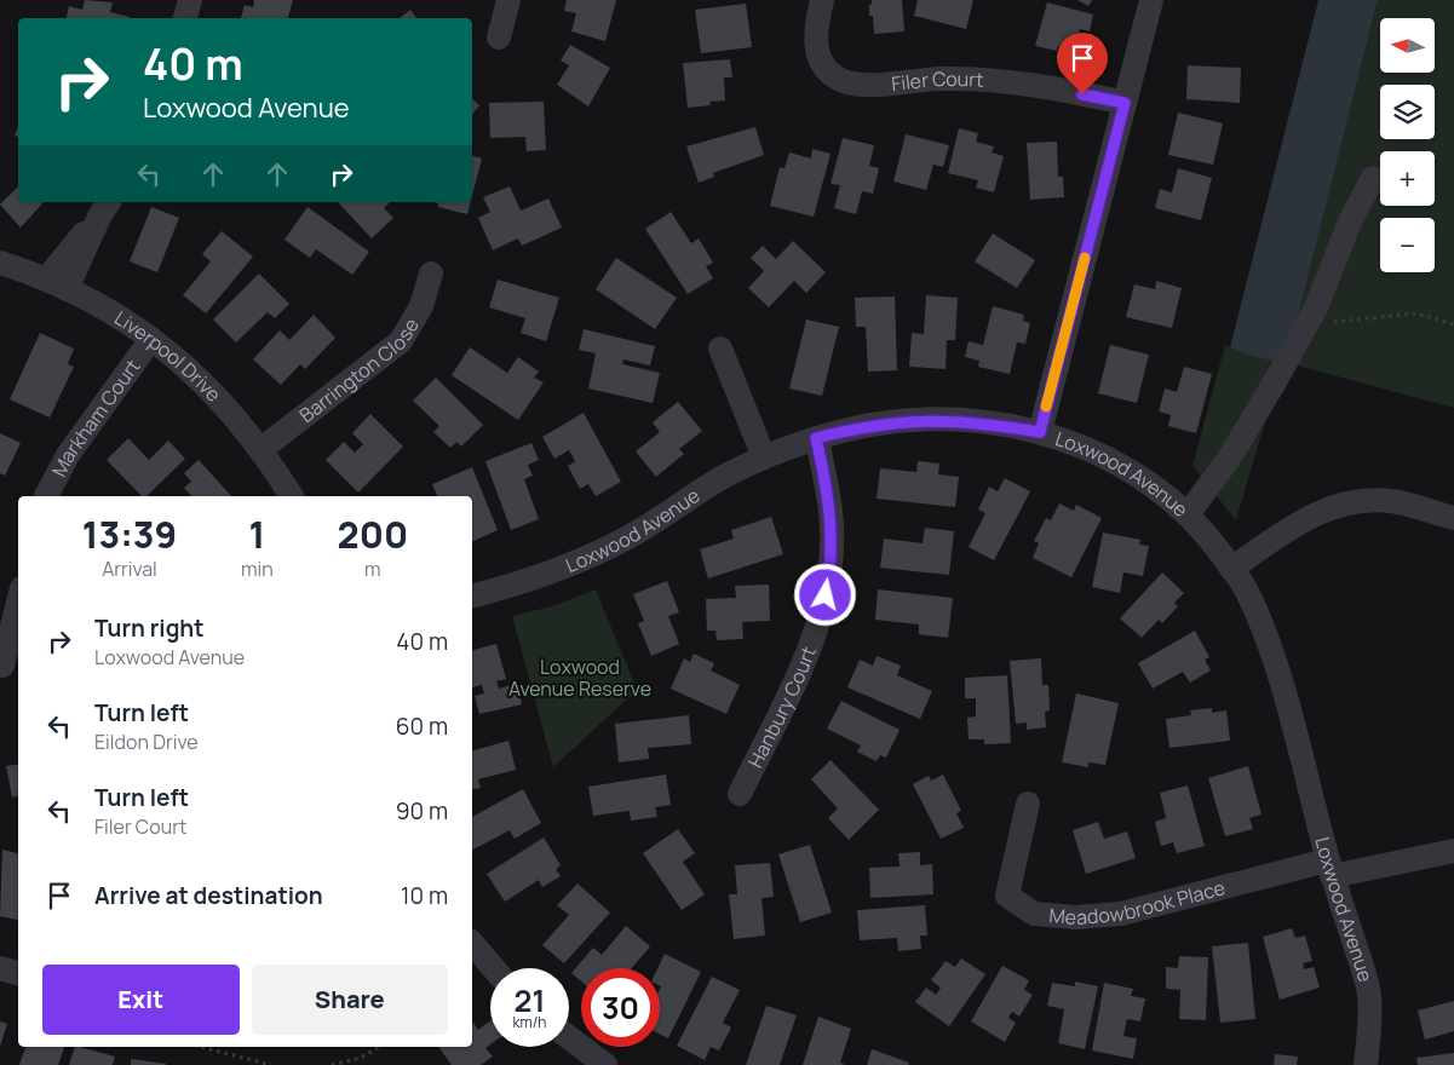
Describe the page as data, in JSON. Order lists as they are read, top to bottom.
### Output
{
  "streets": {
    "street": [
      "Filer Court",
      "Liverpool Drive",
      "Barrington Close",
      "Markham Court",
      "Loxwood Avenue",
      "Hanbury Court",
      "Meadowbrook Place"
    ]
  },
  "crossings": [
    ["Liverpool Drive", "Barrington Close"],
    ["Liverpool Drive", "Markham Court"],
    ["Loxwood Avenue", "Hanbury Court"],
    ["Loxwood Avenue", "Meadowbrook Place"]
  ],
  "parks": ["Loxwood Avenue Reserve"],
  "north": "left",
  "page": {
    "map_buttons": ["+", "−"],
    "turn": ["40 m", "Loxwood Avenue"],
    "eta": [
      "13:39",
      "Arrival",
      "1",
      "min",
      "200",
      "m"
    ],
    "list": [
      {
        "name": "Turn right",
        "note": "Loxwood Avenue",
        "value": "40 m"
      },
      {
        "name": "Turn left",
        "note": "Eildon Drive",
        "value": "60 m"
      },
      {
        "name": "Turn left",
        "note": "Filer Court",
        "value": "90 m"
      },
      {
        "name": "Arrive at destination",
        "value": "10 m"
      }
    ],
    "buttons": ["Exit", "Share"],
    "speed": "21 km/h",
    "limit": "30"
  }
}
